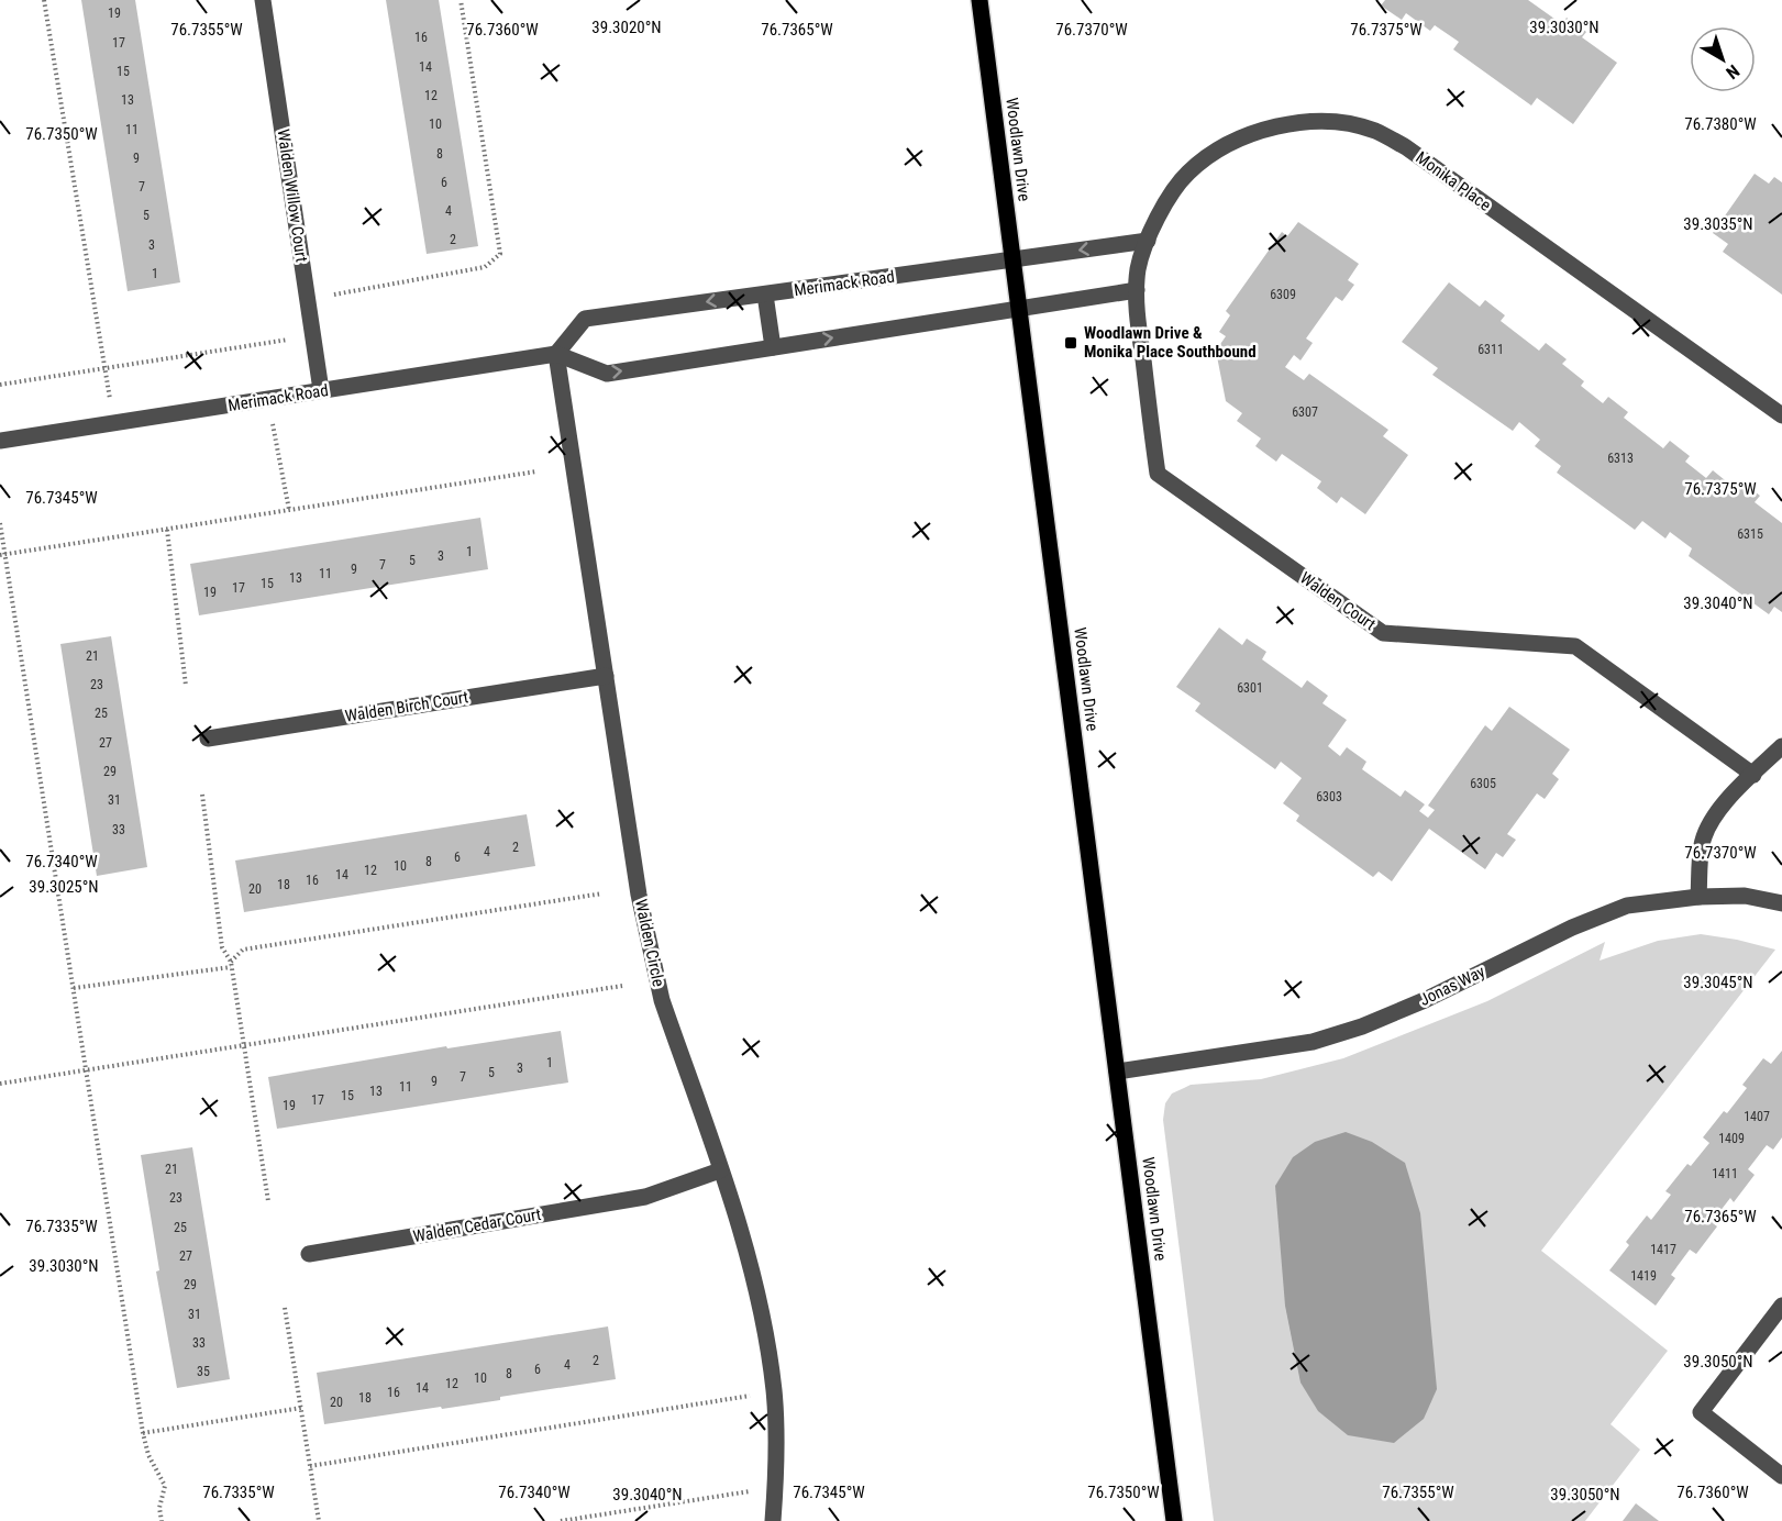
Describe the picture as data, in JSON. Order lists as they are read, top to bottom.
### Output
{
  "streets": {
    "main road": ["Woodlawn Drive"],
    "street": [
      "Monika Place",
      "Walden Willow Court",
      "Merimack Road",
      "Walden Court",
      "Walden Birch Court",
      "Walden Circle",
      "Jonas Way",
      "Walden Cedar Court"
    ]
  },
  "crossings": [
    ["Woodlawn Drive", "Merimack Road"],
    ["Woodlawn Drive", "Jonas Way"],
    ["Monika Place", "Merimack Road"],
    ["Monika Place", "Walden Court"],
    ["Walden Willow Court", "Merimack Road"],
    ["Merimack Road", "Walden Circle"],
    ["Walden Birch Court", "Walden Circle"],
    ["Walden Circle", "Walden Cedar Court"]
  ],
  "places": {
    "transit": ["Woodlawn Drive & Monika Place Southbound"]
  },
  "house_numbers": [
    "19",
    "16",
    "17",
    "14",
    "15",
    "12",
    "13",
    "10",
    "11",
    "8",
    "9",
    "6",
    "7",
    "4",
    "5",
    "2",
    "3",
    "1",
    "6309",
    "6311",
    "6307",
    "6313",
    "6315",
    "1",
    "3",
    "5",
    "7",
    "9",
    "11",
    "13",
    "15",
    "17",
    "19",
    "21",
    "23",
    "6301",
    "25",
    "27",
    "29",
    "6305",
    "6303",
    "31",
    "33",
    "2",
    "4",
    "6",
    "8",
    "10",
    "12",
    "14",
    "16",
    "18",
    "20",
    "1",
    "3",
    "5",
    "7",
    "9",
    "11",
    "13",
    "15",
    "17",
    "19",
    "1407",
    "1409",
    "21",
    "1411",
    "23",
    "25",
    "1417",
    "27",
    "1419",
    "29",
    "31",
    "33",
    "2",
    "4",
    "6",
    "35",
    "8",
    "10",
    "12",
    "14",
    "16",
    "18",
    "20"
  ],
  "north": "bottom right",
  "coordinates": [
    "39.3020°N",
    "39.3030°N",
    "76.7355°W",
    "76.7365°W",
    "76.7360°W",
    "76.7370°W",
    "76.7375°W",
    "76.7380°W",
    "76.7350°W",
    "39.3035°N",
    "76.7345°W",
    "39.3040°N",
    "76.7340°W",
    "39.3025°N",
    "39.3045°N",
    "76.7335°W",
    "39.3050°N"
  ]
}
